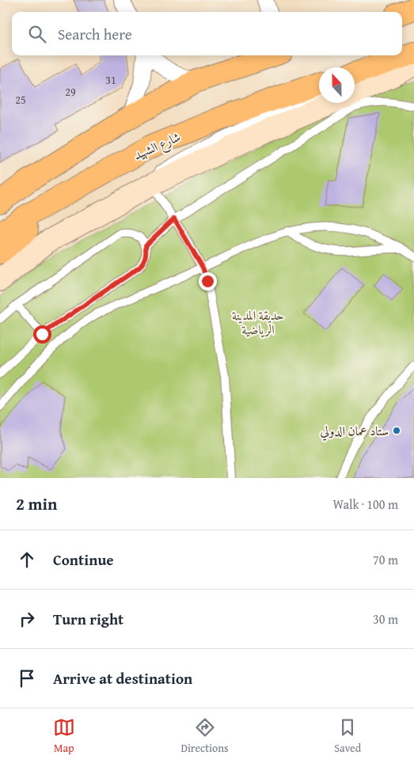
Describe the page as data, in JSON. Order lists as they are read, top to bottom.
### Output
{
  "streets": {
    "highway": ["شارع الشهيد"]
  },
  "parks": ["حديقة المدينة الرياضية"],
  "places": ["ستاد عمان الدولي"],
  "house_numbers": ["31", "29", "25"],
  "north": "top",
  "page": {
    "search": "Search here",
    "heading": ["2 min", "Walk · 100 m"],
    "list": [
      ["Continue", "70 m"],
      ["Turn right", "30 m"],
      "Arrive at destination"
    ],
    "nav": ["Map", "Directions", "Saved"]
  }
}
